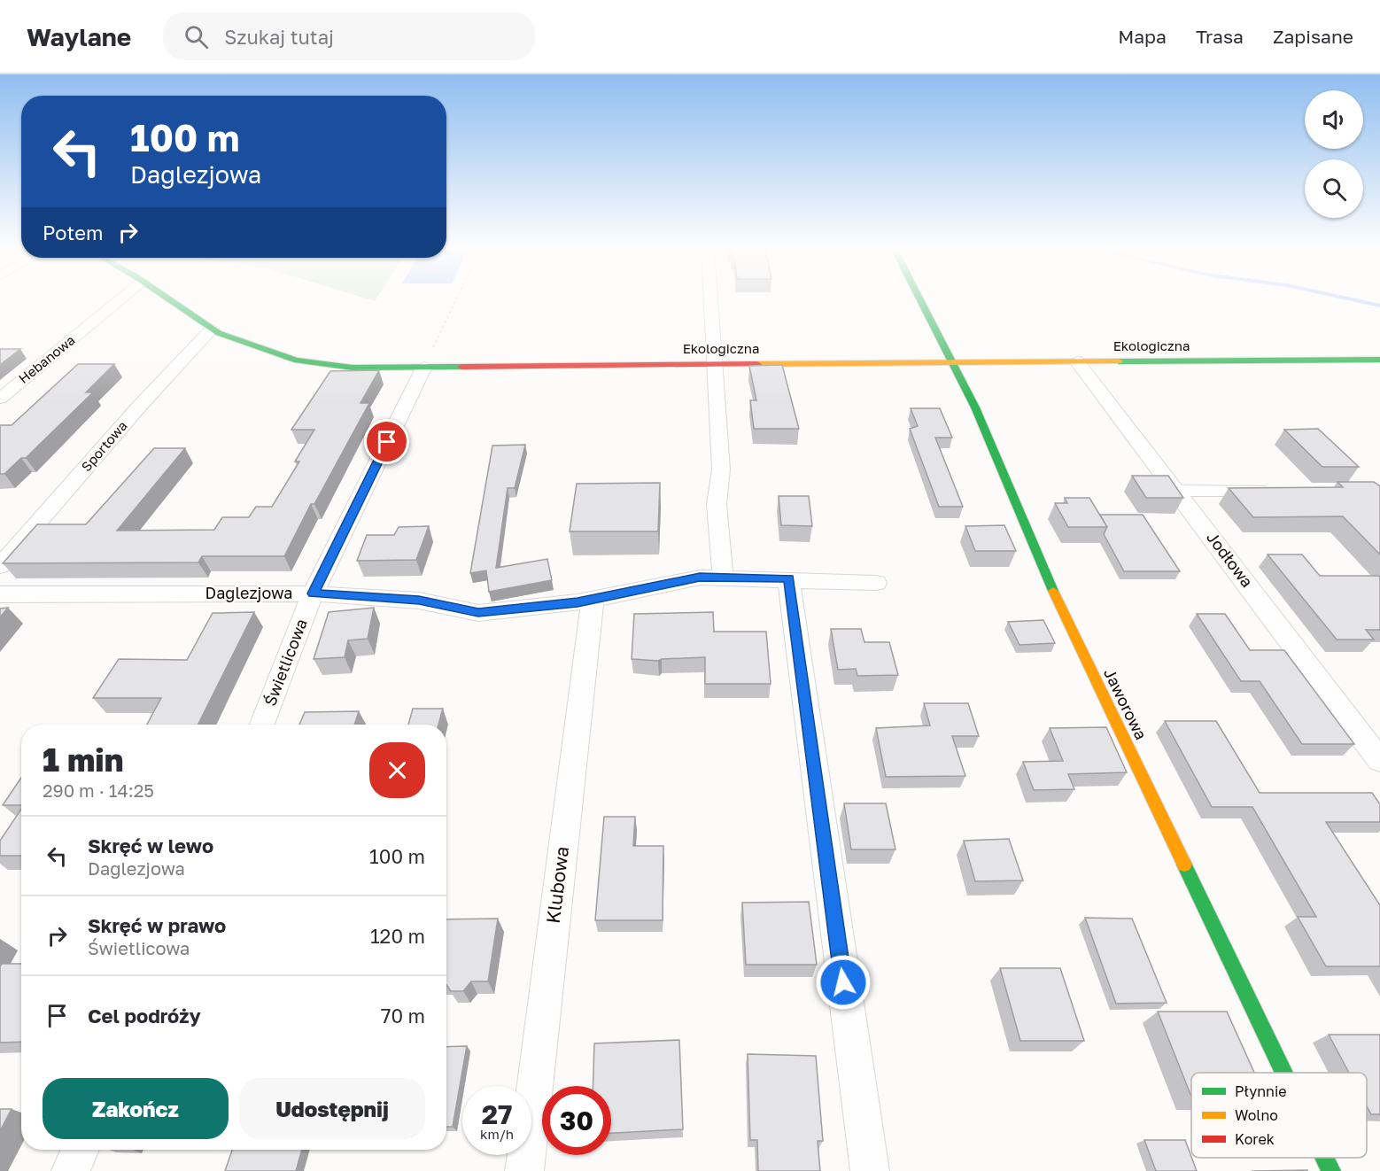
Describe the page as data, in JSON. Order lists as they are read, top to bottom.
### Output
{
  "streets": {
    "street": [
      "Ekologiczna",
      "Hebanowa",
      "Sportowa",
      "Jodłowa",
      "Daglezjowa",
      "Świetlicowa",
      "Jaworowa",
      "Klubowa"
    ]
  },
  "crossings": [
    ["Ekologiczna", "Sportowa"],
    ["Ekologiczna", "Jodłowa"],
    ["Ekologiczna", "Świetlicowa"],
    ["Ekologiczna", "Jaworowa"],
    ["Daglezjowa", "Świetlicowa"],
    ["Daglezjowa", "Klubowa"]
  ],
  "legend": ["Płynnie", "Wolno", "Korek"],
  "page": {
    "header": "Waylane",
    "search": "Szukaj tutaj",
    "nav": ["Mapa", "Trasa", "Zapisane"],
    "turn": ["100 m", "Daglezjowa"],
    "then": "Potem",
    "heading": ["1 min", "290 m · 14:25"],
    "list": [
      {
        "name": "Skręć w lewo",
        "note": "Daglezjowa",
        "value": "100 m"
      },
      {
        "name": "Skręć w prawo",
        "note": "Świetlicowa",
        "value": "120 m"
      },
      {
        "name": "Cel podróży",
        "value": "70 m"
      }
    ],
    "buttons": ["Zakończ", "Udostępnij"],
    "speed": "27 km/h",
    "limit": "30"
  }
}
